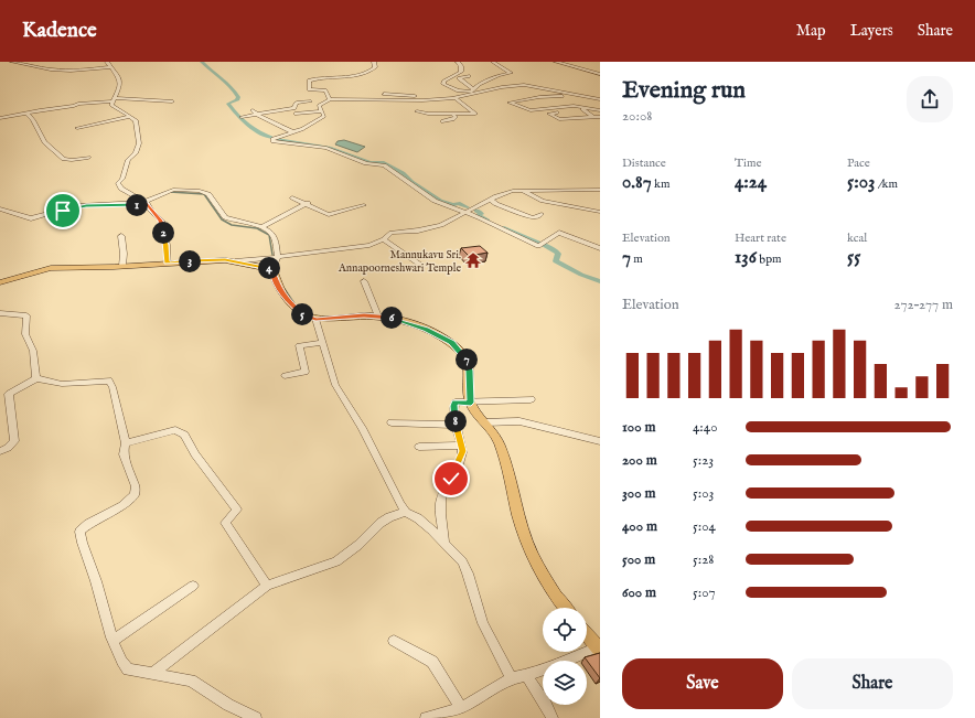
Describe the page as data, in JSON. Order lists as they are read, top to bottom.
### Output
{
  "places": {
    "temple": ["Mannukavu Sri. Annapoorneshwari Temple"]
  },
  "page": {
    "header": "Kadence",
    "nav": ["Map", "Layers", "Share"],
    "heading": ["Evening run", "20:08"],
    "stats": [
      ["Distance", "0.87 km"],
      ["Time", "4:24"],
      ["Pace", "5:03 /km"],
      ["Elevation", "7 m"],
      ["Heart rate", "136 bpm"],
      ["kcal", "55"]
    ],
    "pins": [
      "1",
      "2",
      "3",
      "4",
      "5",
      "6",
      "7",
      "8"
    ],
    "chart": ["Elevation", "272–277 m"],
    "list": [
      {
        "name": "100 m",
        "note": "4:40"
      },
      {
        "name": "200 m",
        "note": "5:23"
      },
      {
        "name": "300 m",
        "note": "5:03"
      },
      {
        "name": "400 m",
        "note": "5:04"
      },
      {
        "name": "500 m",
        "note": "5:28"
      },
      {
        "name": "600 m",
        "note": "5:07"
      }
    ],
    "buttons": ["Save", "Share"]
  }
}
